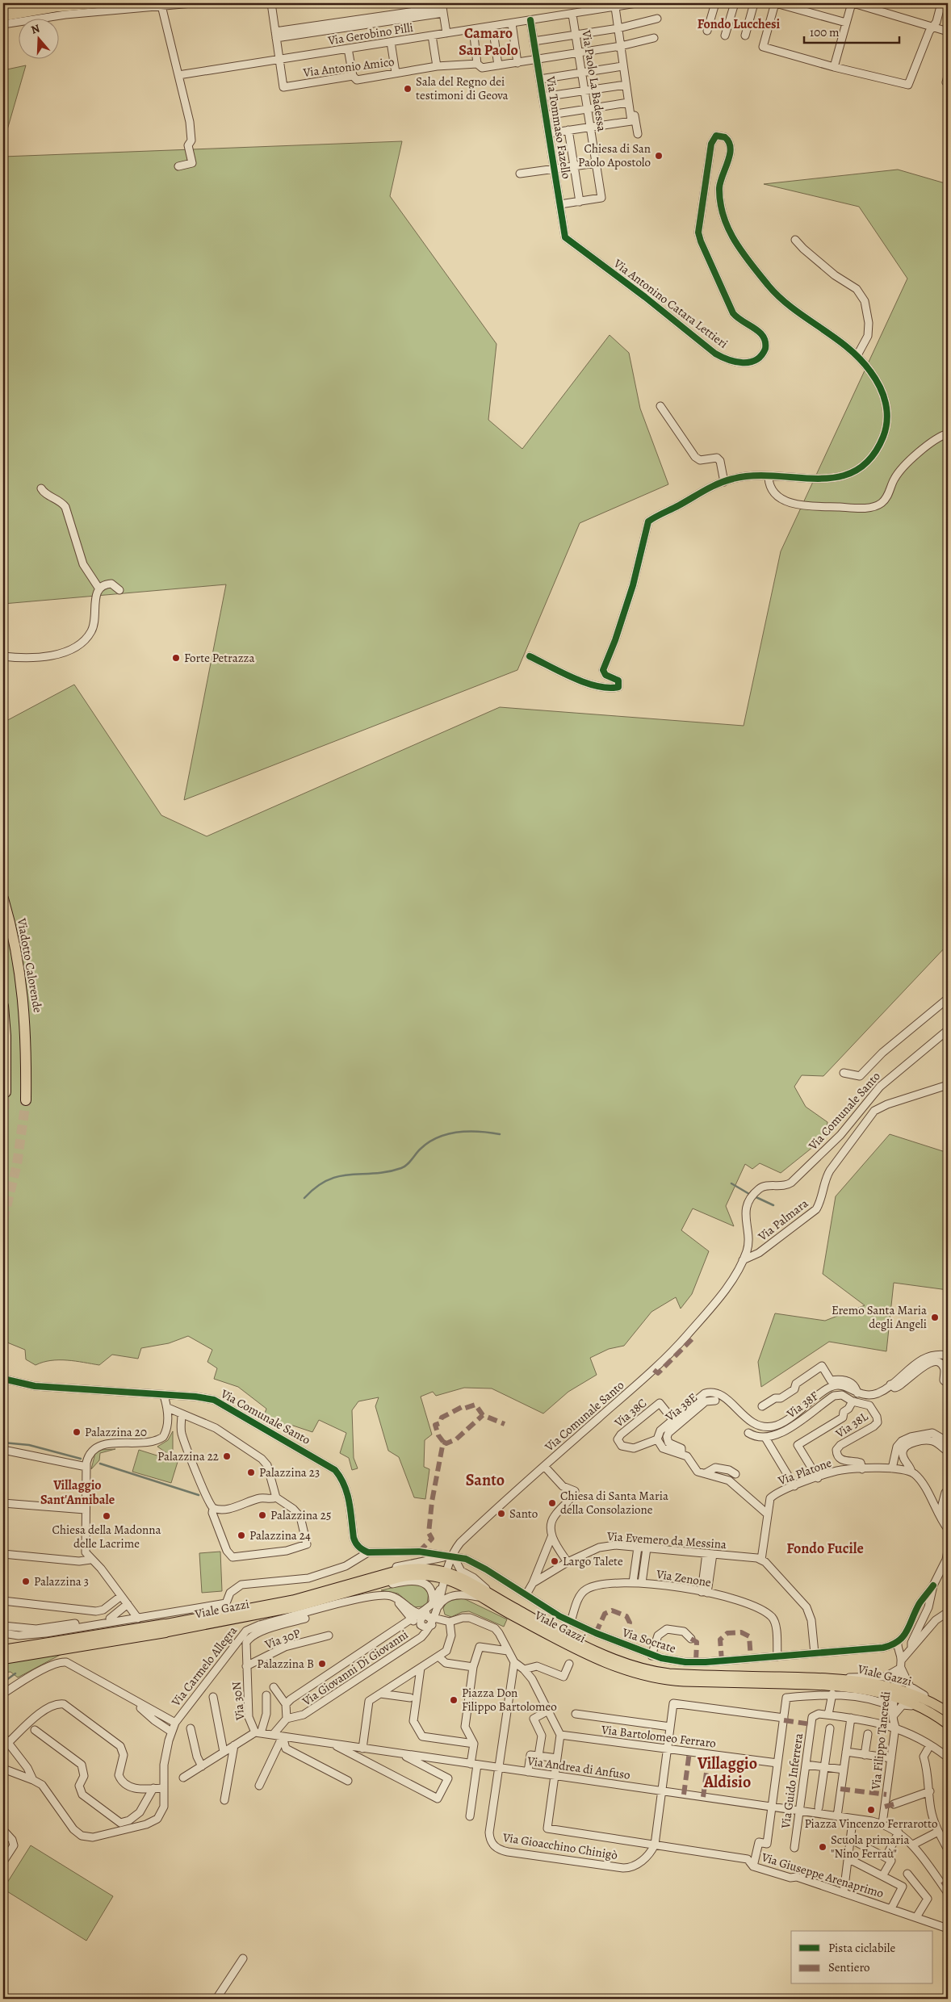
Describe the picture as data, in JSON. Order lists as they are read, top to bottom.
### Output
{
  "streets": {
    "highway": ["Viadotto Calorende"],
    "main road": ["Viale Gazzi"],
    "street": [
      "Via Gerobino Pilli",
      "Via Antonio Amico",
      "Via Paolo La Badessa",
      "Via Tommaso Fazello",
      "Via Antonino Catara Lettieri",
      "Via Comunale Santo",
      "Via Palmara",
      "Via 38F",
      "Via 38E",
      "Via 38C",
      "Via 38L",
      "Via Platone",
      "Via Evemero da Messina",
      "Via Zenone",
      "Via 30P",
      "Via Socrate",
      "Via Carmelo Allegra",
      "Via Giovanni Di Giovanni",
      "Via 30N",
      "Via Bartolomeo Ferraro",
      "Via Filippo Tancredi",
      "Via Andrea di Anfuso",
      "Via Guido Inferrera",
      "Via Gioacchino Chinigò",
      "Via Giuseppe Arenaprimo"
    ]
  },
  "crossings": [
    ["Via Gerobino Pilli", "Via Antonio Amico"],
    ["Via Gerobino Pilli", "Via Paolo La Badessa"],
    ["Via Gerobino Pilli", "Via Tommaso Fazello"],
    ["Via Antonio Amico", "Via Paolo La Badessa"],
    ["Via Antonio Amico", "Via Tommaso Fazello"],
    ["Via Tommaso Fazello", "Via Antonino Catara Lettieri"],
    ["Via Comunale Santo", "Via Palmara"],
    ["Via Comunale Santo", "Viale Gazzi"],
    ["Via Comunale Santo", "Via Socrate"],
    ["Via Comunale Santo", "Via Giovanni Di Giovanni"],
    ["Via 38F", "Via 38L"],
    ["Via 38L", "Via Platone"],
    ["Via Platone", "Via Evemero da Messina"],
    ["Via Zenone", "Via Socrate"],
    ["Viale Gazzi", "Via Filippo Tancredi"],
    ["Via 30P", "Via Carmelo Allegra"],
    ["Via 30P", "Via 30N"],
    ["Via Socrate", "Via Filippo Tancredi"],
    ["Via Carmelo Allegra", "Via 30N"],
    ["Via Filippo Tancredi", "Via Andrea di Anfuso"],
    ["Via Andrea di Anfuso", "Via Guido Inferrera"],
    ["Via Andrea di Anfuso", "Via Gioacchino Chinigò"],
    ["Via Andrea di Anfuso", "Via Giuseppe Arenaprimo"],
    ["Via Gioacchino Chinigò", "Via Giuseppe Arenaprimo"]
  ],
  "districts": [
    "Fondo Lucchesi",
    "Camaro San Paolo",
    "Santo",
    "Villaggio Sant'Annibale",
    "Fondo Fucile",
    "Villaggio Aldisio"
  ],
  "places": [
    "Sala del Regno dei testimoni di Geova",
    "Chiesa di San Paolo Apostolo",
    "Forte Petrazza",
    "Eremo Santa Maria degli Angeli",
    "Palazzina 20",
    "Palazzina 22",
    "Palazzina 23",
    "Chiesa di Santa Maria della Consolazione",
    "Santo",
    "Palazzina 25",
    "Chiesa della Madonna delle Lacrime",
    "Palazzina 24",
    "Largo Talete",
    "Palazzina 3",
    "Palazzina B",
    "Piazza Don Filippo Bartolomeo",
    "Piazza Vincenzo Ferrarotto",
    "Scuola primaria \"Nino Ferraù\""
  ],
  "legend": ["Pista ciclabile", "Sentiero"],
  "scale_bar": "100 m",
  "north": "top"
}
